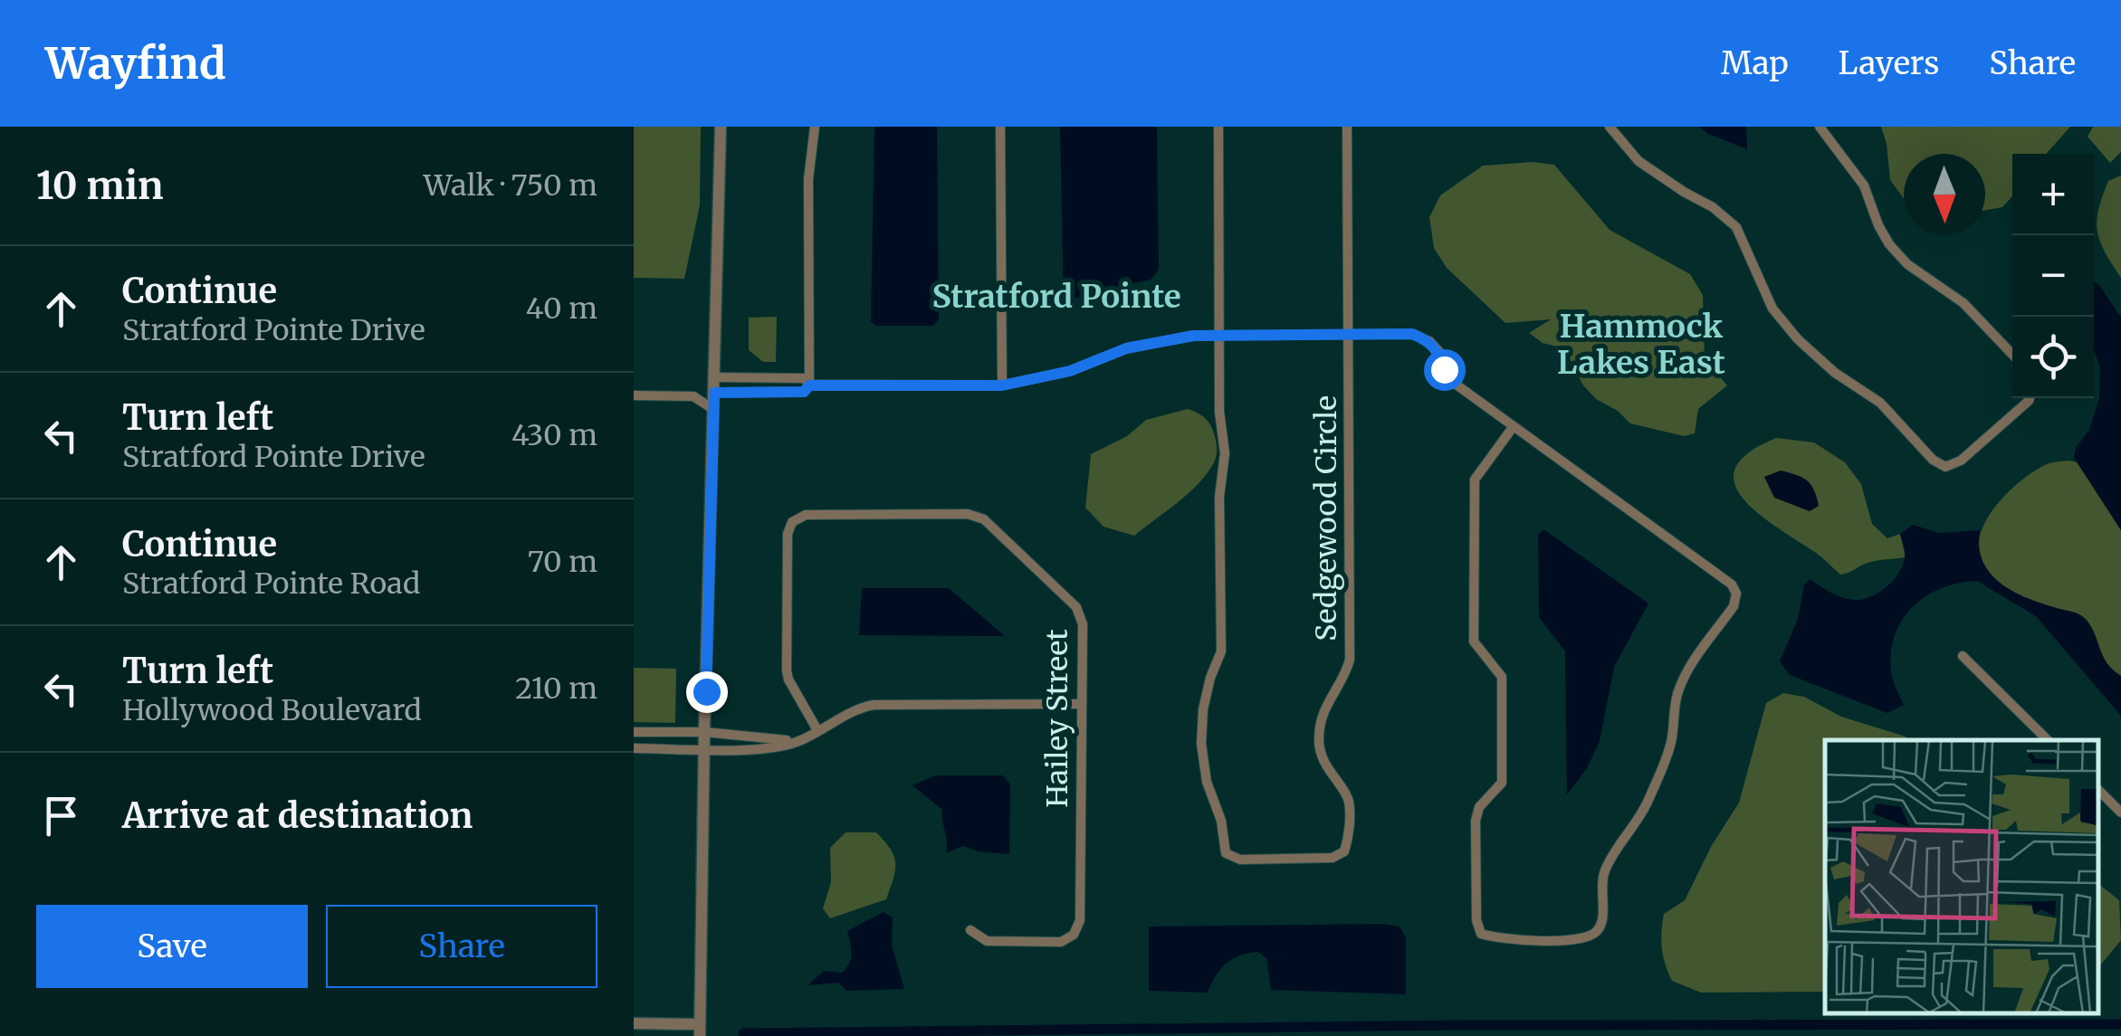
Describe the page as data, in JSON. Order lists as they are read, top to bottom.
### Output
{
  "streets": {
    "street": ["Sedgewood Circle", "Hailey Street"]
  },
  "districts": ["Stratford Pointe", "Hammock Lakes East"],
  "north": "bottom",
  "page": {
    "header": "Wayfind",
    "nav": ["Map", "Layers", "Share"],
    "heading": ["10 min", "Walk · 750 m"],
    "map_buttons": ["+", "−"],
    "list": [
      ["Continue", "Stratford Pointe Drive", "40 m"],
      ["Turn left", "Stratford Pointe Drive", "430 m"],
      ["Continue", "Stratford Pointe Road", "70 m"],
      ["Turn left", "Hollywood Boulevard", "210 m"],
      "Arrive at destination"
    ],
    "buttons": ["Save", "Share"]
  }
}
